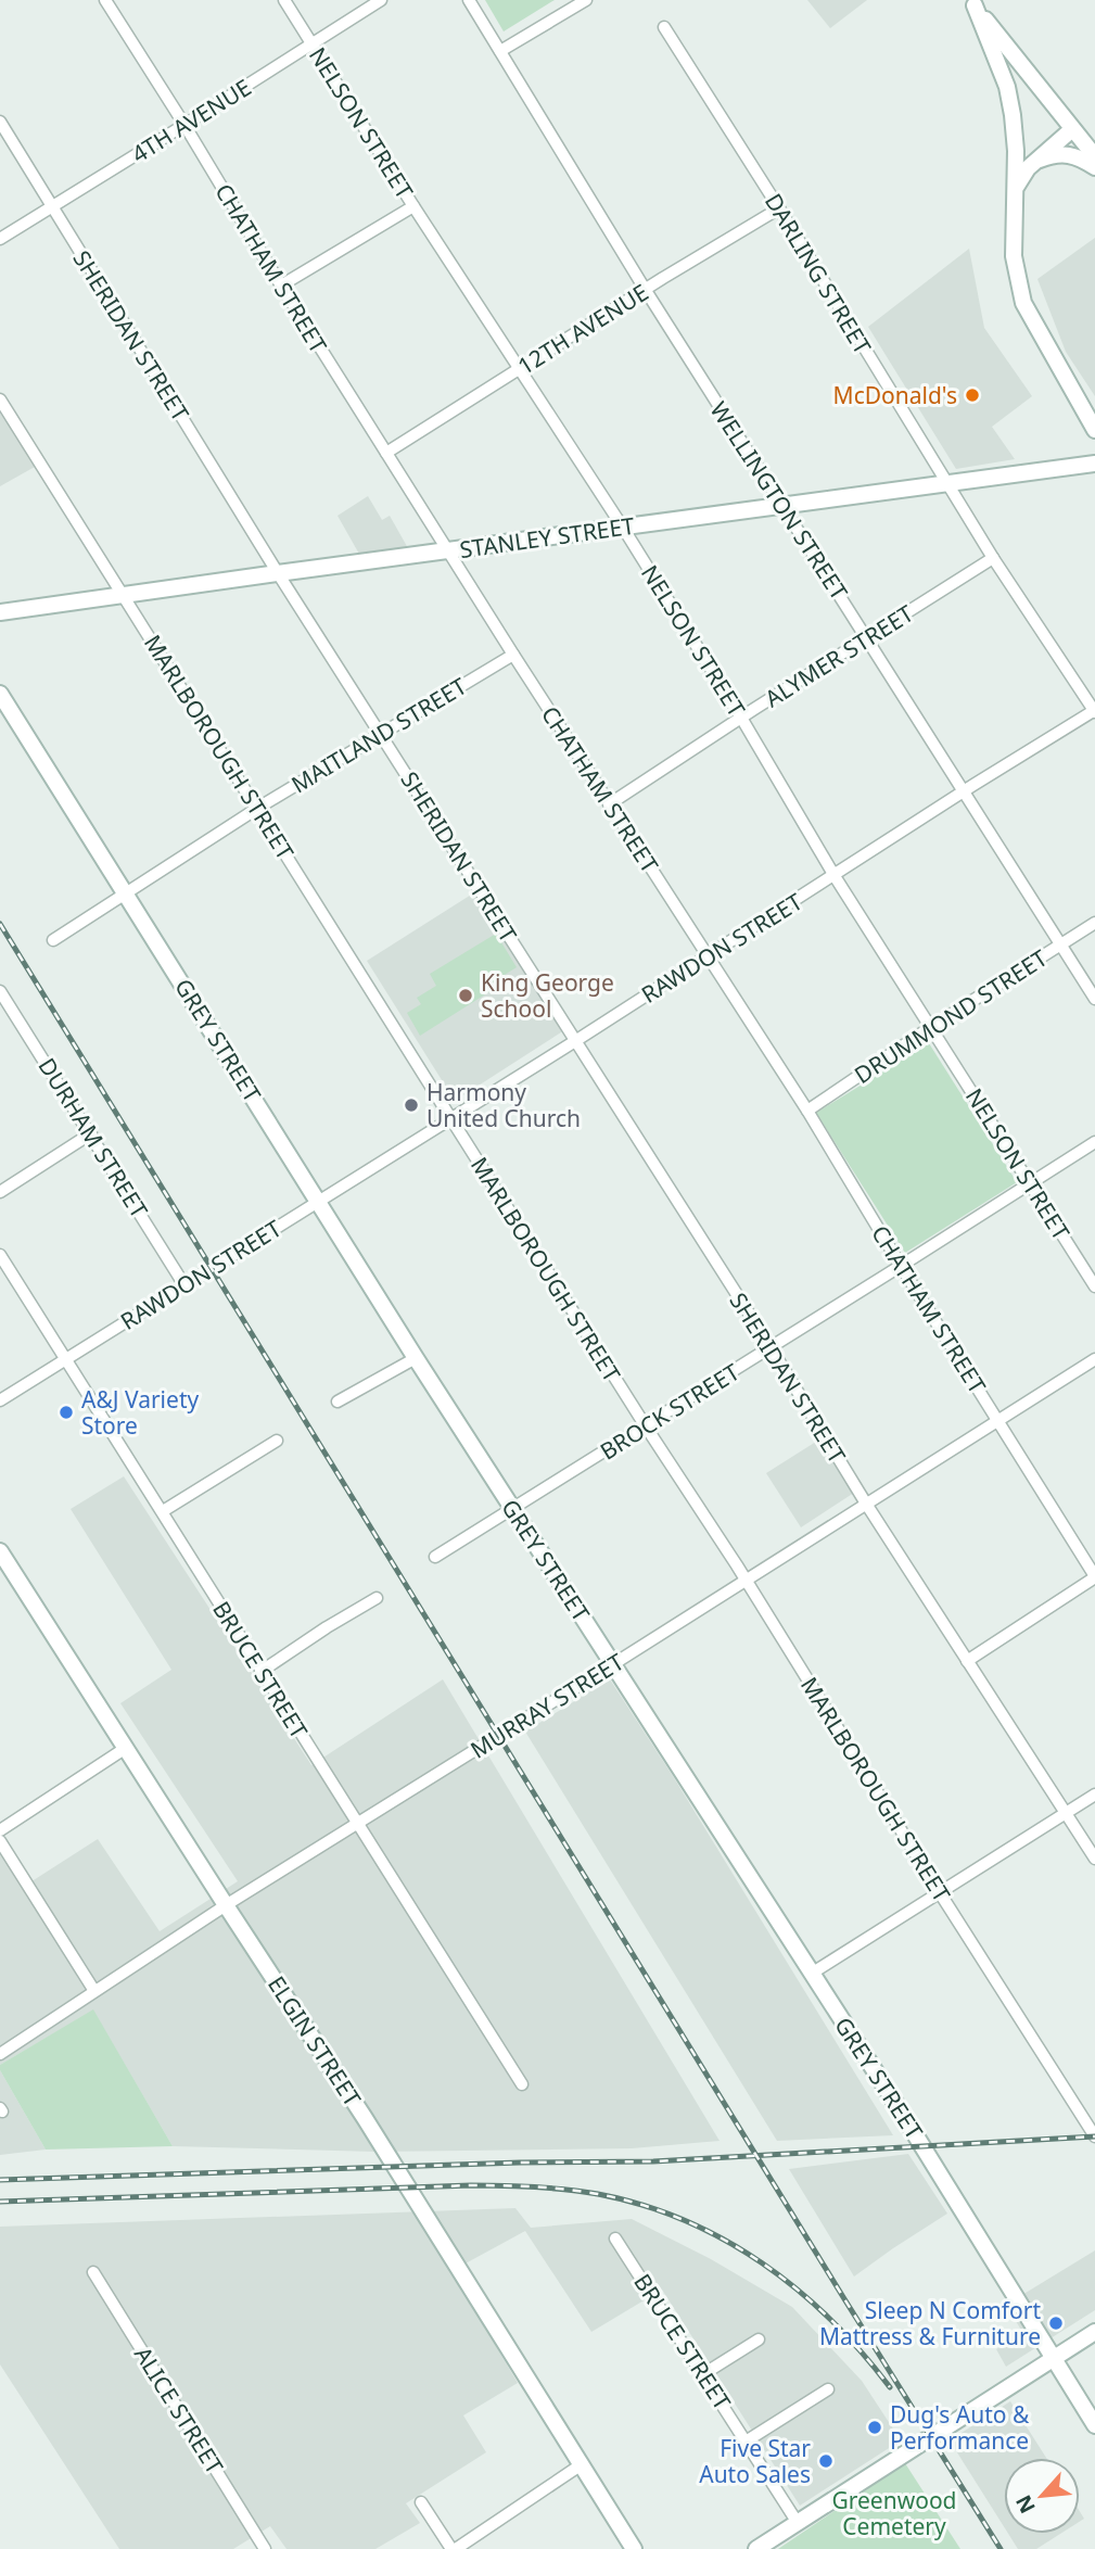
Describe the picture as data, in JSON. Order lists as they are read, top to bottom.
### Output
{
  "streets": {
    "street": [
      "4TH AVENUE",
      "NELSON STREET",
      "CHATHAM STREET",
      "DARLING STREET",
      "12TH AVENUE",
      "SHERIDAN STREET",
      "WELLINGTON STREET",
      "STANLEY STREET",
      "ALYMER STREET",
      "MAITLAND STREET",
      "MARLBOROUGH STREET",
      "RAWDON STREET",
      "DRUMMOND STREET",
      "GREY STREET",
      "DURHAM STREET",
      "BROCK STREET",
      "BRUCE STREET",
      "MURRAY STREET",
      "ELGIN STREET",
      "ALICE STREET"
    ]
  },
  "crossings": [
    ["4TH AVENUE", "NELSON STREET"],
    ["4TH AVENUE", "CHATHAM STREET"],
    ["4TH AVENUE", "SHERIDAN STREET"],
    ["NELSON STREET", "12TH AVENUE"],
    ["NELSON STREET", "STANLEY STREET"],
    ["NELSON STREET", "ALYMER STREET"],
    ["NELSON STREET", "RAWDON STREET"],
    ["NELSON STREET", "DRUMMOND STREET"],
    ["NELSON STREET", "BROCK STREET"],
    ["CHATHAM STREET", "12TH AVENUE"],
    ["CHATHAM STREET", "STANLEY STREET"],
    ["CHATHAM STREET", "ALYMER STREET"],
    ["CHATHAM STREET", "MAITLAND STREET"],
    ["CHATHAM STREET", "RAWDON STREET"],
    ["CHATHAM STREET", "DRUMMOND STREET"],
    ["CHATHAM STREET", "BROCK STREET"],
    ["CHATHAM STREET", "MURRAY STREET"],
    ["DARLING STREET", "12TH AVENUE"],
    ["DARLING STREET", "STANLEY STREET"],
    ["DARLING STREET", "ALYMER STREET"],
    ["DARLING STREET", "RAWDON STREET"],
    ["12TH AVENUE", "WELLINGTON STREET"],
    ["SHERIDAN STREET", "STANLEY STREET"],
    ["SHERIDAN STREET", "MAITLAND STREET"],
    ["SHERIDAN STREET", "RAWDON STREET"],
    ["SHERIDAN STREET", "BROCK STREET"],
    ["SHERIDAN STREET", "MURRAY STREET"],
    ["WELLINGTON STREET", "STANLEY STREET"],
    ["WELLINGTON STREET", "ALYMER STREET"],
    ["WELLINGTON STREET", "RAWDON STREET"],
    ["WELLINGTON STREET", "DRUMMOND STREET"],
    ["STANLEY STREET", "MARLBOROUGH STREET"],
    ["MAITLAND STREET", "MARLBOROUGH STREET"],
    ["MAITLAND STREET", "GREY STREET"],
    ["MARLBOROUGH STREET", "RAWDON STREET"],
    ["MARLBOROUGH STREET", "BROCK STREET"],
    ["MARLBOROUGH STREET", "MURRAY STREET"],
    ["RAWDON STREET", "GREY STREET"],
    ["RAWDON STREET", "DURHAM STREET"],
    ["RAWDON STREET", "BRUCE STREET"],
    ["GREY STREET", "BROCK STREET"],
    ["GREY STREET", "MURRAY STREET"],
    ["BRUCE STREET", "MURRAY STREET"],
    ["MURRAY STREET", "ELGIN STREET"]
  ],
  "parks": ["Greenwood Cemetery"],
  "places": [
    "McDonald's",
    "King George School",
    "Harmony United Church",
    "A&J Variety Store",
    "Sleep N Comfort Mattress & Furniture",
    "Dug's Auto & Performance",
    "Five Star Auto Sales"
  ],
  "north": "bottom left"
}
